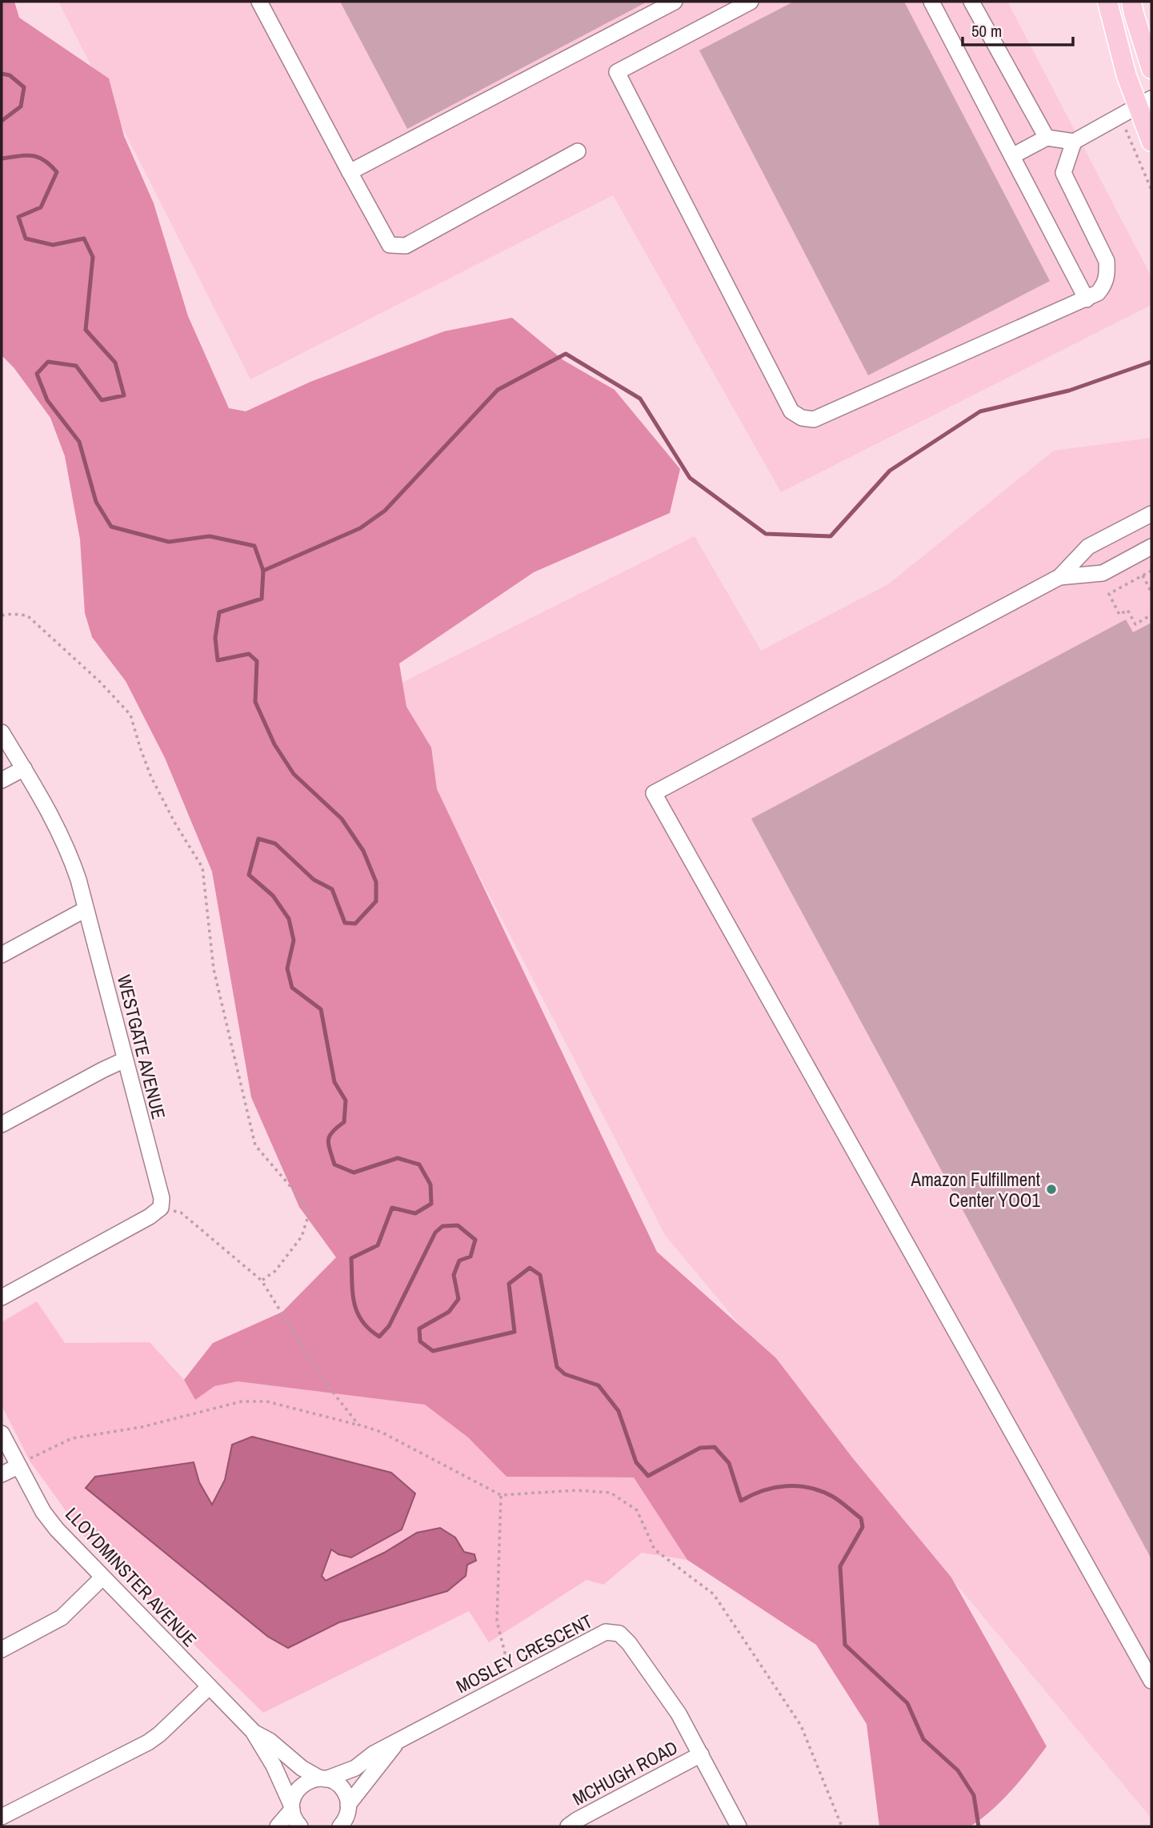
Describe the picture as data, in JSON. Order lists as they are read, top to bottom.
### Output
{
  "streets": {
    "street": [
      "WESTGATE AVENUE",
      "LLOYDMINSTER AVENUE",
      "MOSLEY CRESCENT",
      "MCHUGH ROAD"
    ]
  },
  "crossings": [
    ["LLOYDMINSTER AVENUE", "MOSLEY CRESCENT"],
    ["MOSLEY CRESCENT", "MCHUGH ROAD"]
  ],
  "places": ["Amazon Fulfillment Center YOO1"],
  "scale_bar": "50 m"
}
